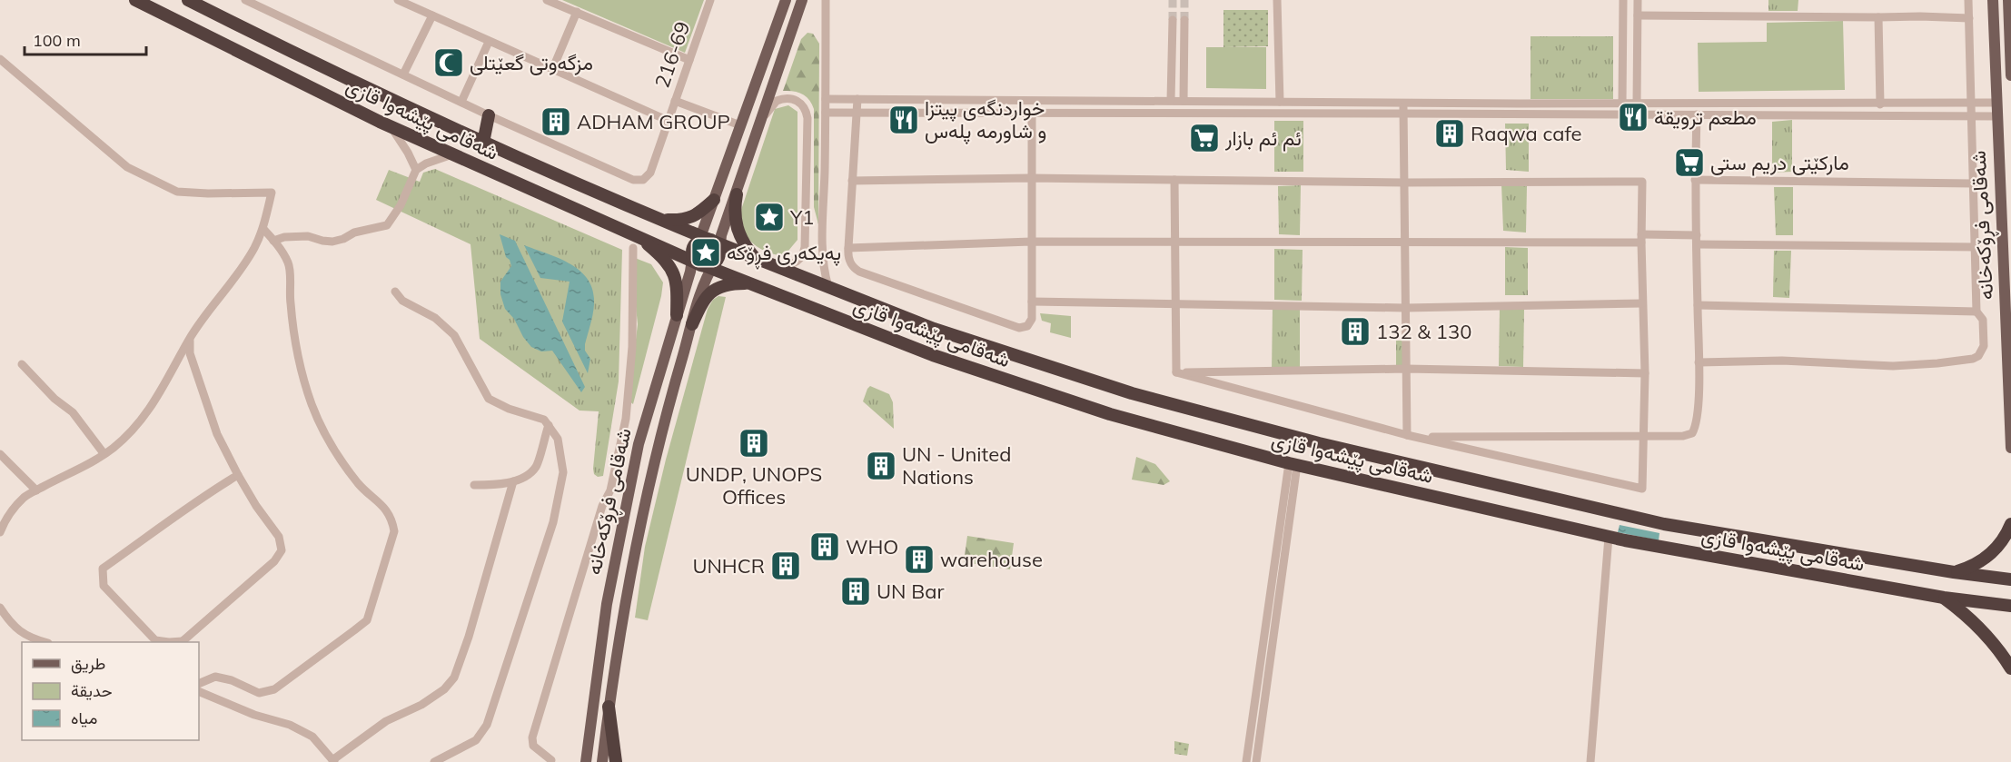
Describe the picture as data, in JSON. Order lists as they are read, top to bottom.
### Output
{
  "streets": {
    "highway": ["شەقامی پێشەوا قازی"],
    "main road": ["شەقامی فڕۆکەخانە"],
    "street": ["216-69"]
  },
  "crossings": [
    ["شەقامی پێشەوا قازی", "شەقامی فڕۆکەخانە"]
  ],
  "places": {
    "mosque": ["مزگەوتی گعێتلی"],
    "restaurant": ["مطعم ترويقة", "خواردنگەی پیتزا و شاورمە پلەس"],
    "building": [
      "ADHAM GROUP",
      "Raqwa cafe",
      "132 & 130",
      "UNDP, UNOPS Offices",
      "UN - United Nations",
      "WHO",
      "warehouse",
      "UNHCR",
      "UN Bar"
    ],
    "supermarket": ["ئم ئم بازار", "مارکێتی دریم ستی"],
    "place": ["Y1", "پەیکەری فڕۆکە"]
  },
  "legend": ["طريق", "حديقة", "مياه"],
  "scale_bar": "100 m"
}
